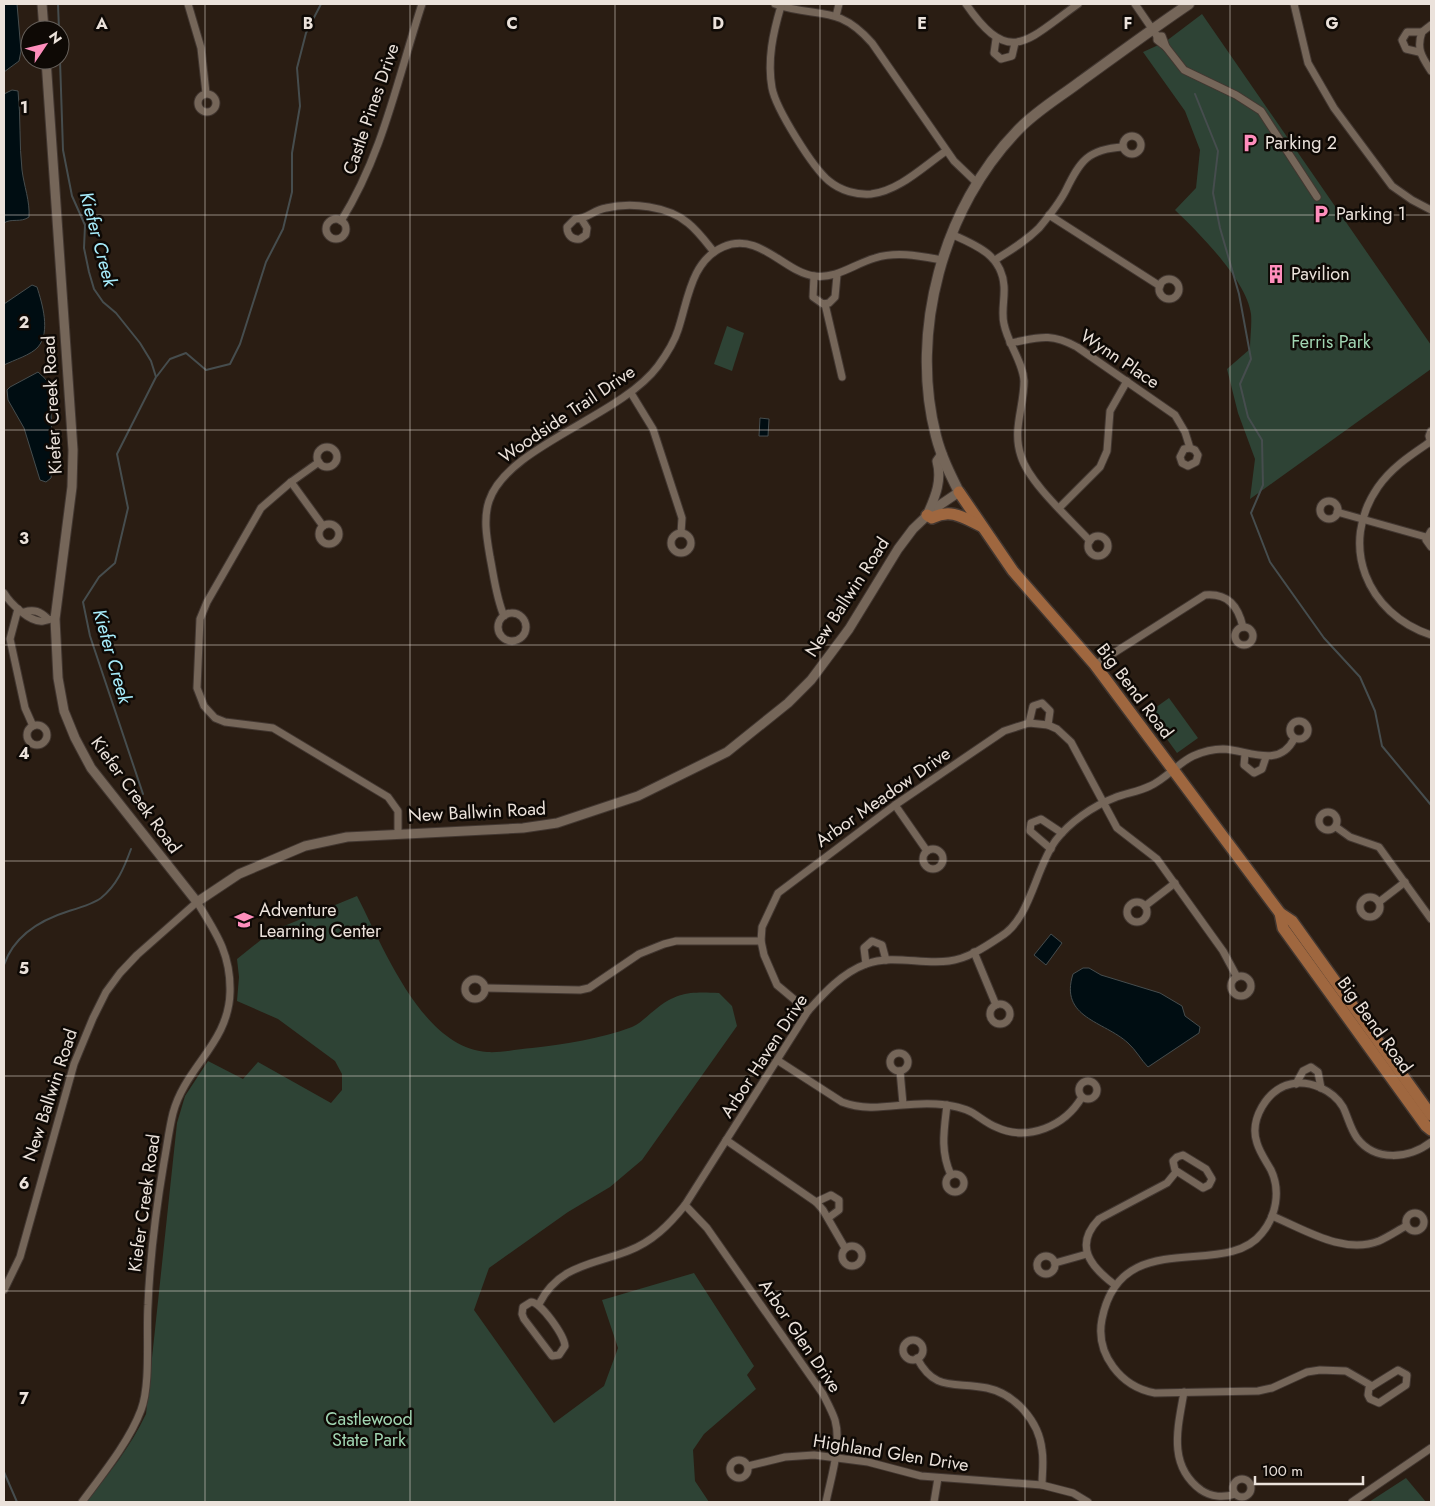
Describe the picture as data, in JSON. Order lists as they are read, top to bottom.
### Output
{
  "streets": {
    "main road": ["Big Bend Road"],
    "street": [
      "Castle Pines Drive",
      "Wynn Place",
      "Kiefer Creek Road",
      "Woodside Trail Drive",
      "New Ballwin Road",
      "Arbor Meadow Drive",
      "Arbor Haven Drive",
      "Arbor Glen Drive",
      "Highland Glen Drive"
    ]
  },
  "crossings": [
    ["Kiefer Creek Road", "New Ballwin Road"],
    ["New Ballwin Road", "Big Bend Road"],
    ["Big Bend Road", "Arbor Haven Drive"],
    ["Arbor Meadow Drive", "Arbor Haven Drive"],
    ["Arbor Haven Drive", "Arbor Glen Drive"],
    ["Arbor Glen Drive", "Highland Glen Drive"]
  ],
  "water": ["Kiefer Creek"],
  "parks": ["Ferris Park", "Castlewood State Park"],
  "places": {
    "parking": ["Parking 2", "Parking 1"],
    "building": ["Pavilion"],
    "school or university": ["Adventure Learning Center"]
  },
  "scale_bar": "100 m",
  "north": "top right",
  "grid": {
    "columns": [
      "A",
      "B",
      "C",
      "D",
      "E",
      "F",
      "G"
    ],
    "rows": [
      "1",
      "2",
      "3",
      "4",
      "5",
      "6",
      "7"
    ]
  }
}
